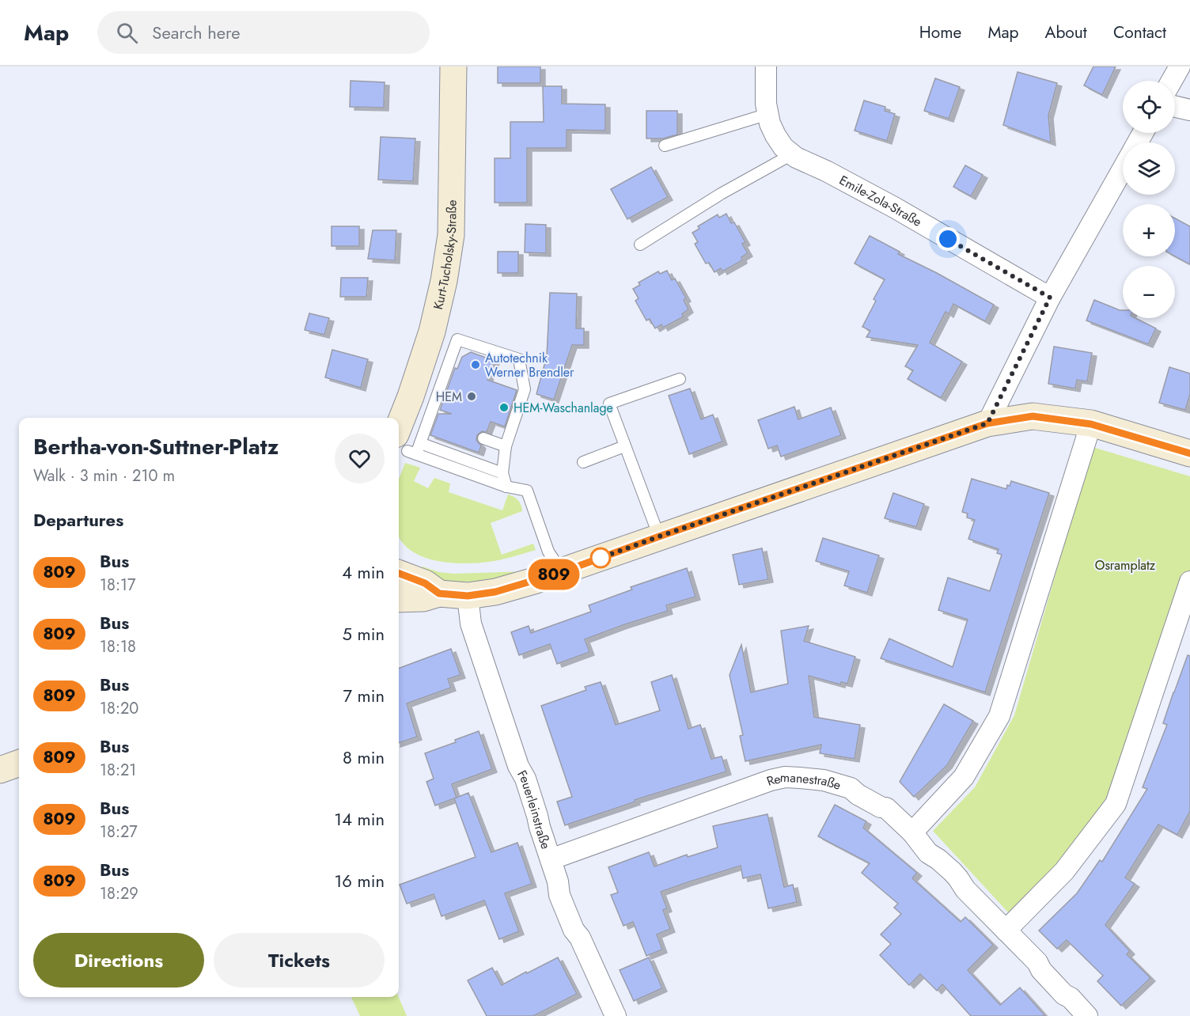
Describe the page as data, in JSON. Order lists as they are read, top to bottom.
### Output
{
  "streets": {
    "main road": ["Kurt-Tucholsky-Straße"],
    "street": ["Emile-Zola-Straße", "Remanestraße", "Feuerleinstraße"]
  },
  "crossings": [
    ["Remanestraße", "Feuerleinstraße"]
  ],
  "parks": ["Osramplatz"],
  "places": ["Autotechnik Werner Brendler", "HEM", "HEM-Waschanlage"],
  "lines": ["bus line 809"],
  "page": {
    "header": "Map",
    "search": "Search here",
    "nav": [
      "Home",
      "Map",
      "About",
      "Contact"
    ],
    "on_map": "809",
    "map_buttons": ["+", "−"],
    "heading": [
      ["Bertha-von-Suttner-Platz", "Walk · 3 min · 210 m"],
      "Departures"
    ],
    "list": [
      {
        "mark": "809",
        "name": "Bus",
        "note": "18:17",
        "value": "4 min"
      },
      {
        "mark": "809",
        "name": "Bus",
        "note": "18:18",
        "value": "5 min"
      },
      {
        "mark": "809",
        "name": "Bus",
        "note": "18:20",
        "value": "7 min"
      },
      {
        "mark": "809",
        "name": "Bus",
        "note": "18:21",
        "value": "8 min"
      },
      {
        "mark": "809",
        "name": "Bus",
        "note": "18:27",
        "value": "14 min"
      },
      {
        "mark": "809",
        "name": "Bus",
        "note": "18:29",
        "value": "16 min"
      }
    ],
    "buttons": ["Directions", "Tickets"]
  }
}
